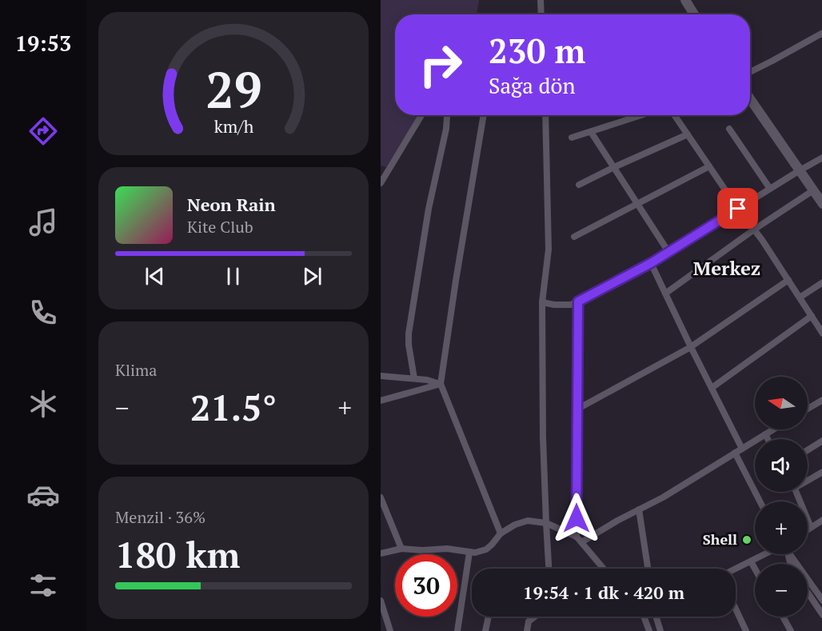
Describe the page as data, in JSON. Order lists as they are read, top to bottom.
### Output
{
  "districts": ["Merkez"],
  "places": ["Shell"],
  "north": "left",
  "page": {
    "tabs": "19:53",
    "turn": ["230 m", "Sağa dön"],
    "song": ["Neon Rain", "Kite Club"],
    "tile": [
      "Klima",
      ["Menzil · 36%", "180 km"]
    ],
    "map_buttons": ["+", "−"],
    "heat": ["−", "21.5°", "+"],
    "limit": "30",
    "trip": "19:54 · 1 dk · 420 m",
    "gauge": ["29", "km/h"]
  }
}
